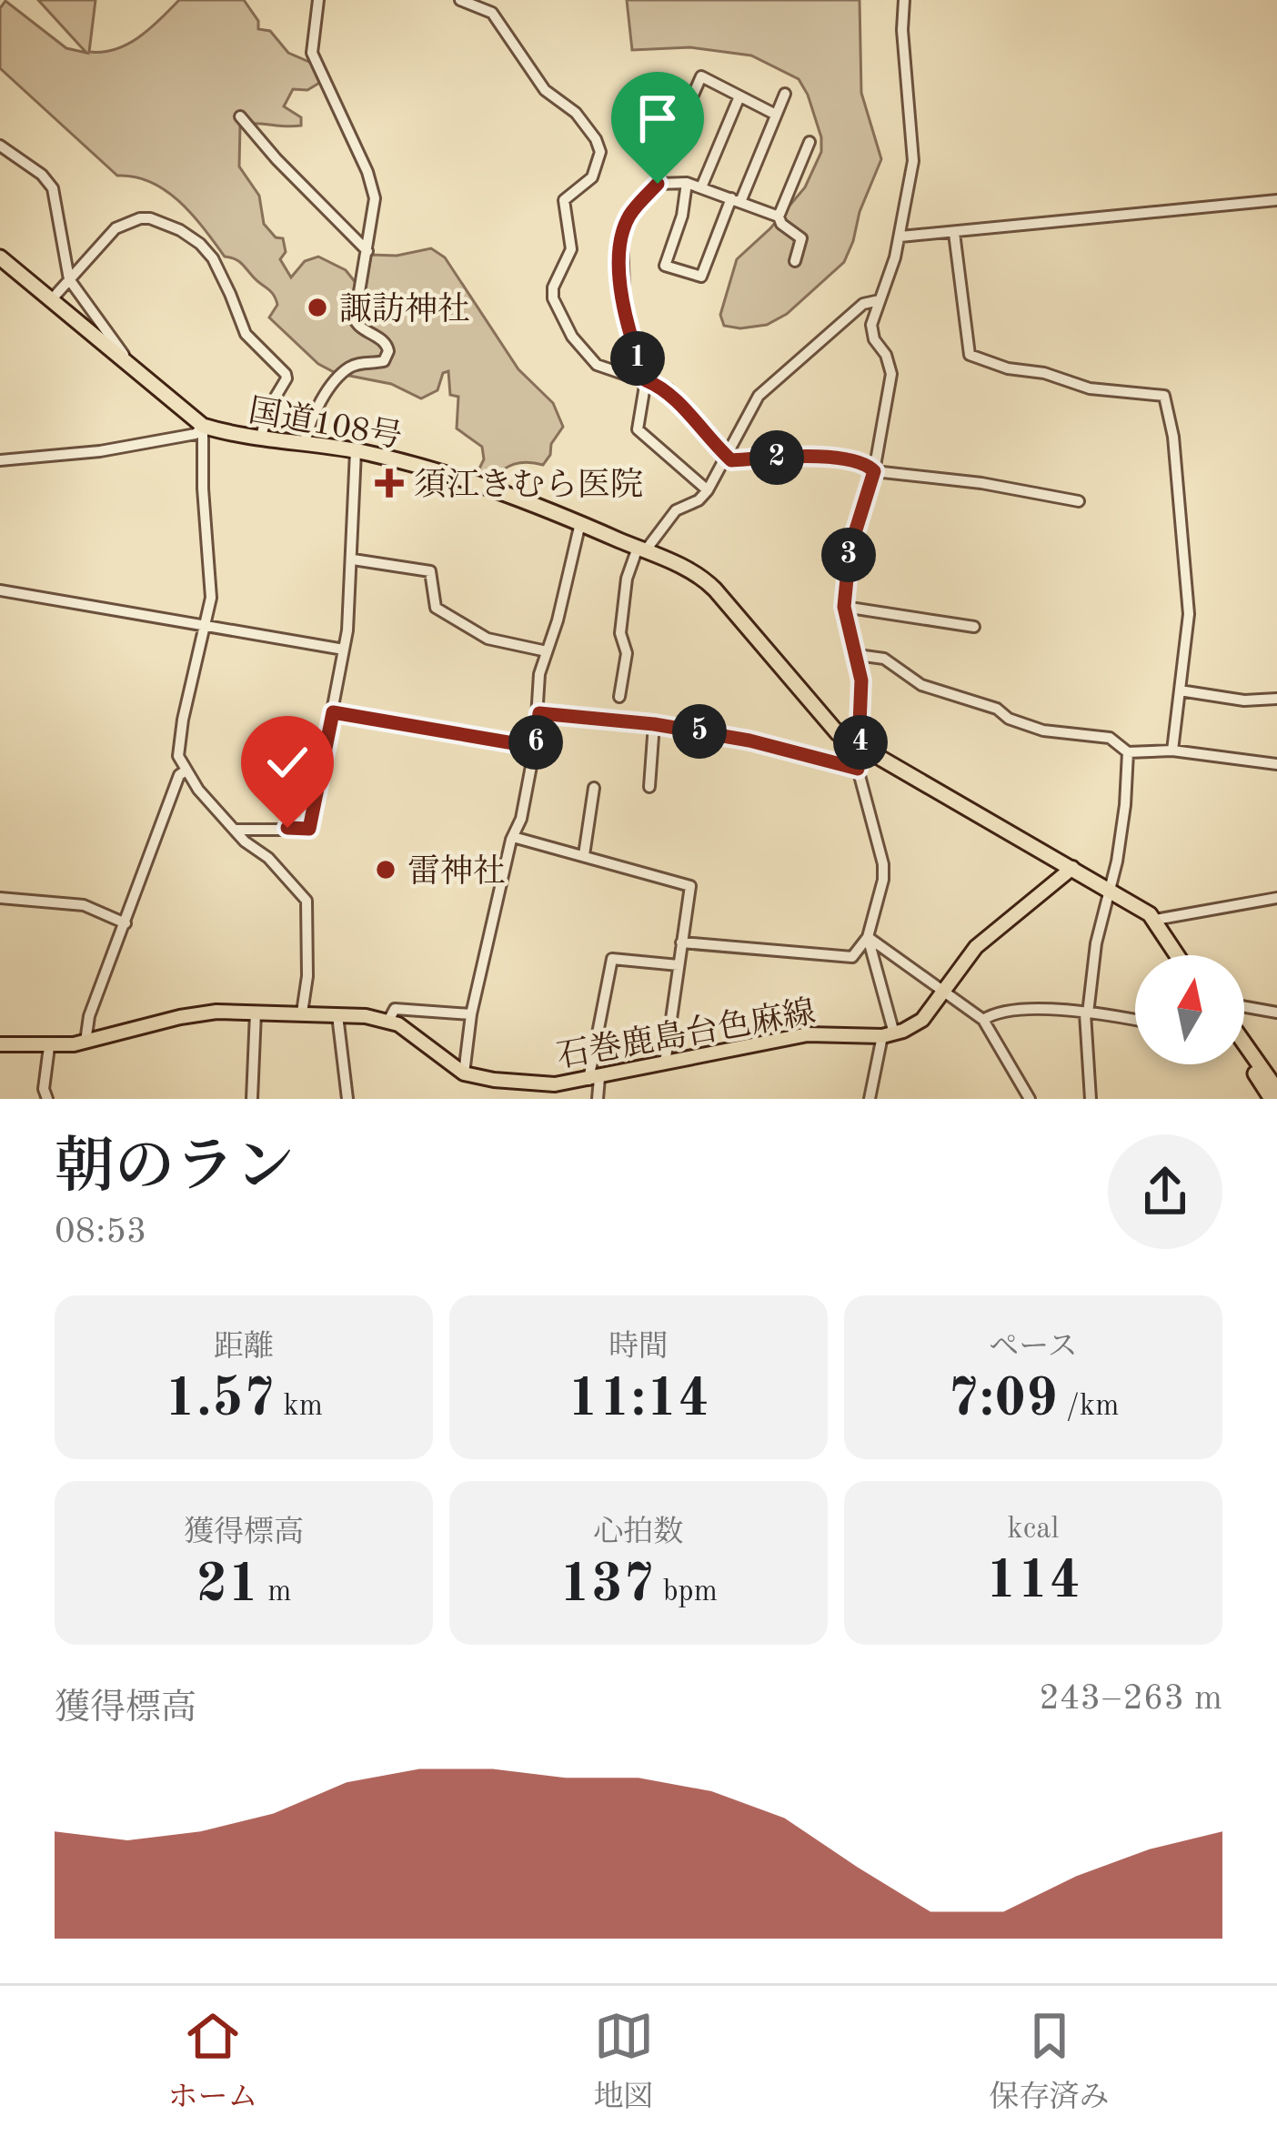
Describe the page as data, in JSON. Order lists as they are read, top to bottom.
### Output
{
  "streets": {
    "highway": ["国道108号"],
    "main road": ["石巻鹿島台色麻線"]
  },
  "places": {
    "other": ["諏訪神社", "雷神社"],
    "health": ["須江きむら医院"]
  },
  "north": "top",
  "page": {
    "pins": [
      "1",
      "2",
      "3",
      "5",
      "4",
      "6"
    ],
    "heading": ["朝のラン", "08:53"],
    "stats": [
      ["距離", "1.57 km"],
      ["時間", "11:14"],
      ["ペース", "7:09 /km"],
      ["獲得標高", "21 m"],
      ["心拍数", "137 bpm"],
      ["kcal", "114"]
    ],
    "chart": ["獲得標高", "243–263 m"],
    "tabs": ["ホーム", "地図", "保存済み"]
  }
}
